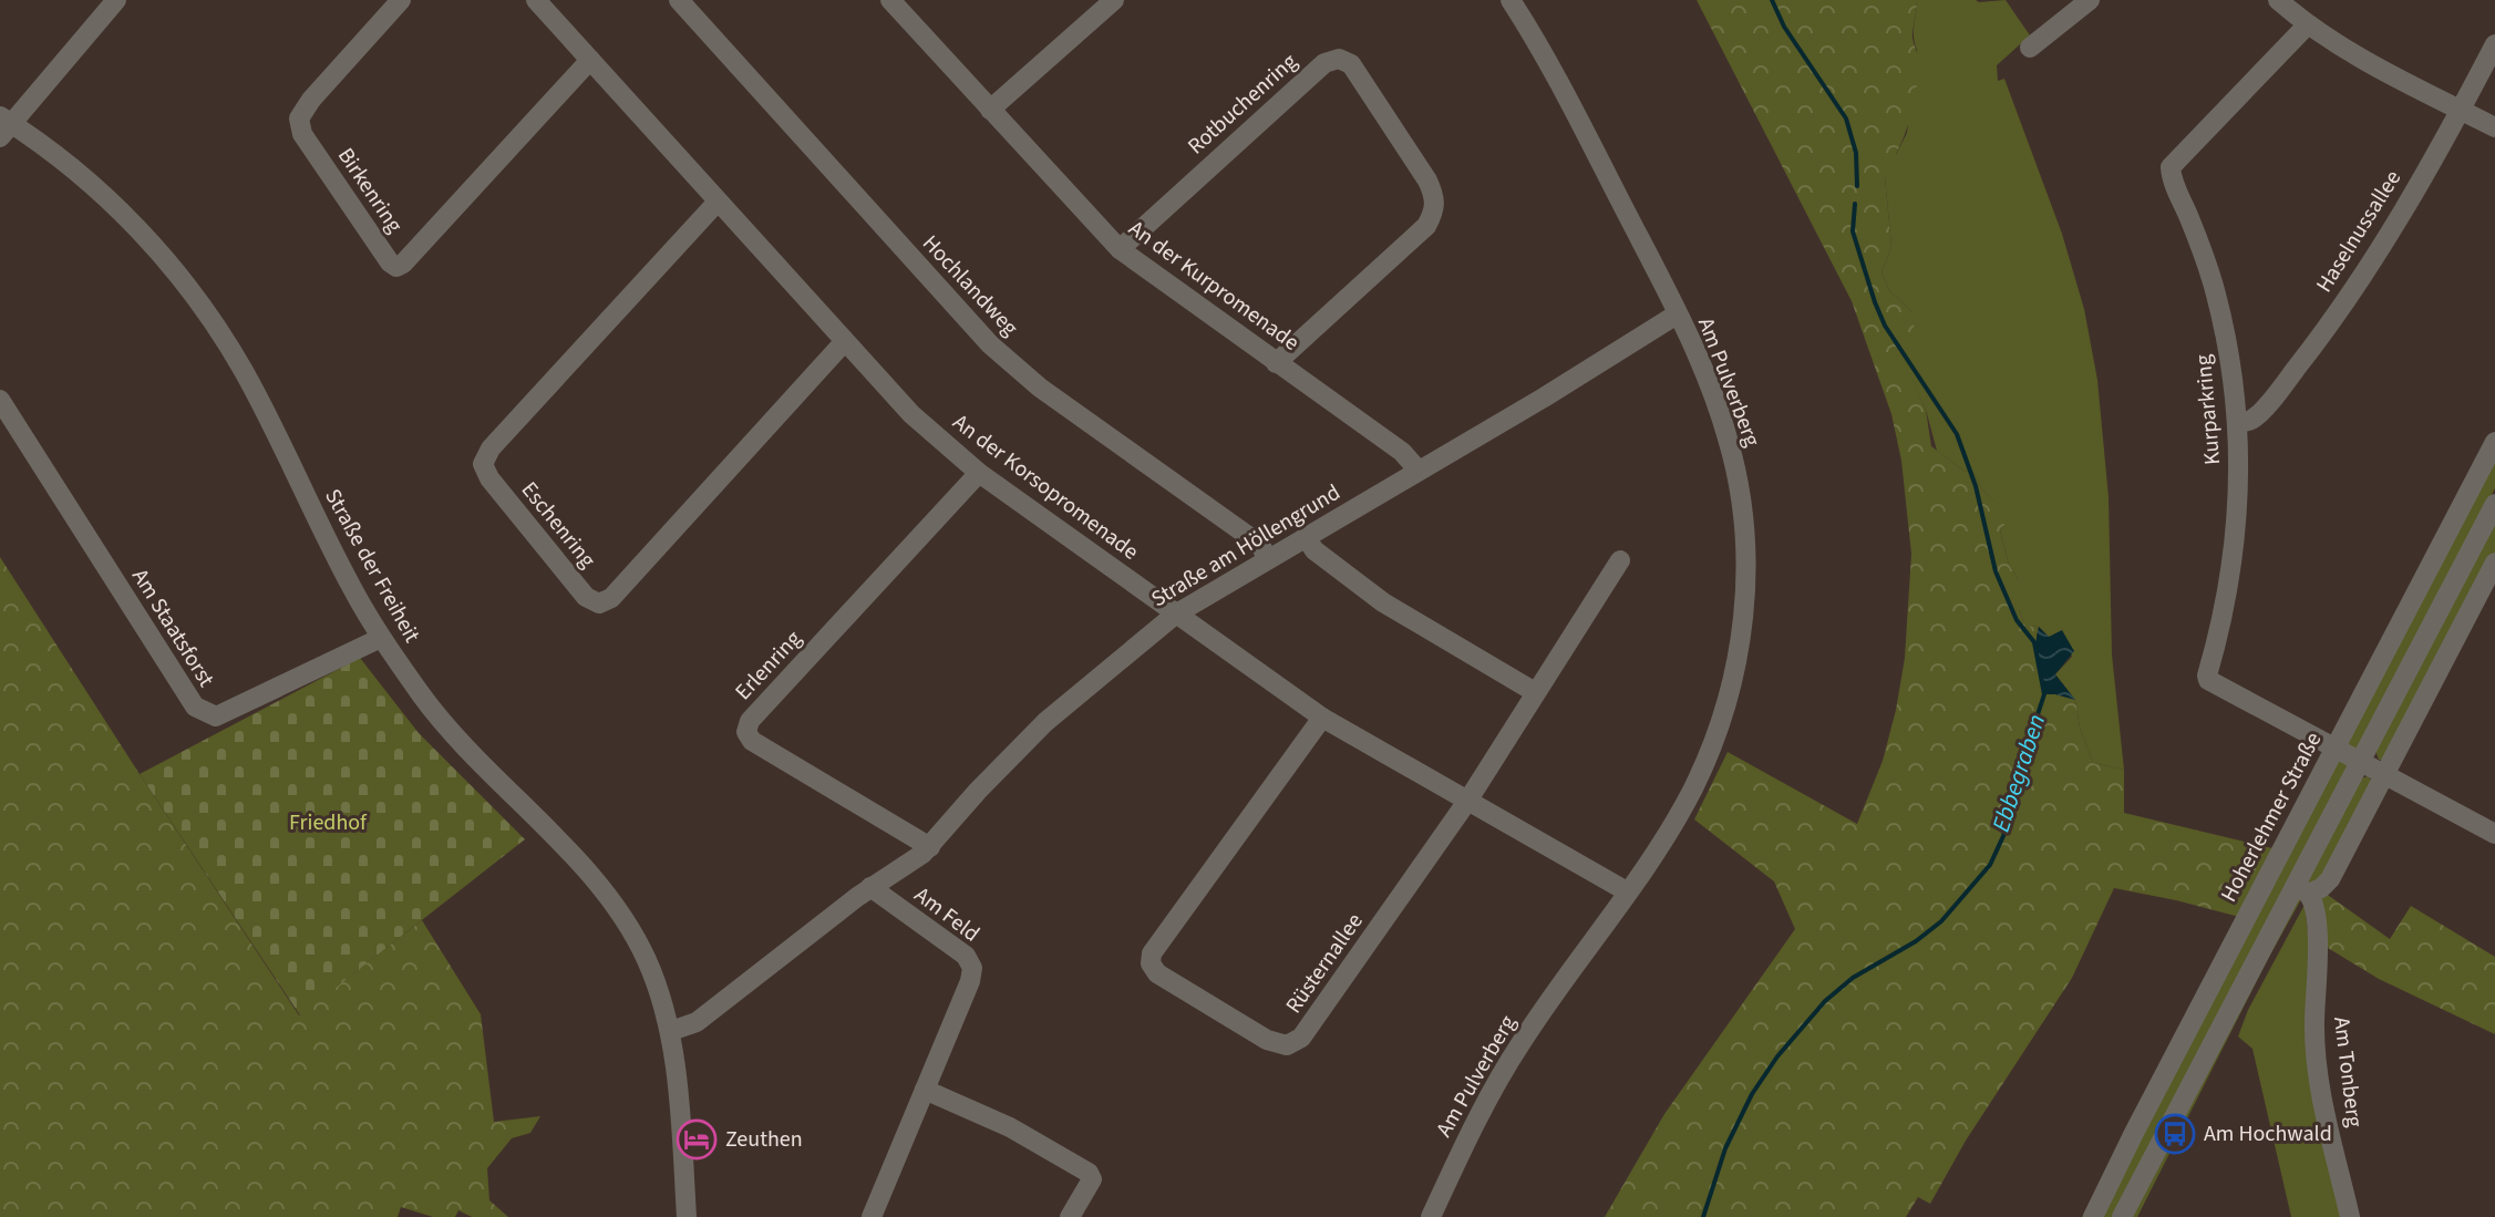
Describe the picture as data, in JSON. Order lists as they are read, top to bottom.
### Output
{
  "streets": {
    "street": [
      "Rotbuchenring",
      "Birkenring",
      "Haselnussallee",
      "Hochlandweg",
      "An der Kurpromenade",
      "Am Pulverberg",
      "Kurparkring",
      "An der Korsopromenade",
      "Eschenring",
      "Straße am Höllengrund",
      "Straße der Freiheit",
      "Am Staatsforst",
      "Erlenring",
      "Hoherlehmer Straße",
      "Am Feld",
      "Rüsternallee",
      "Am Tonberg"
    ]
  },
  "crossings": [
    ["Rotbuchenring", "An der Kurpromenade"],
    ["Birkenring", "An der Korsopromenade"],
    ["Haselnussallee", "Kurparkring"],
    ["Hochlandweg", "Straße am Höllengrund"],
    ["An der Kurpromenade", "Straße am Höllengrund"],
    ["Am Pulverberg", "An der Korsopromenade"],
    ["Am Pulverberg", "Straße am Höllengrund"],
    ["Kurparkring", "Hoherlehmer Straße"],
    ["An der Korsopromenade", "Eschenring"],
    ["An der Korsopromenade", "Straße am Höllengrund"],
    ["An der Korsopromenade", "Erlenring"],
    ["An der Korsopromenade", "Rüsternallee"],
    ["Straße am Höllengrund", "Straße der Freiheit"],
    ["Straße am Höllengrund", "Erlenring"],
    ["Straße am Höllengrund", "Am Feld"],
    ["Straße der Freiheit", "Am Staatsforst"]
  ],
  "water": ["Ebbegraben"],
  "parks": ["Friedhof"],
  "places": {
    "bus stop": ["Am Hochwald"],
    "hotel": ["Zeuthen"]
  }
}
